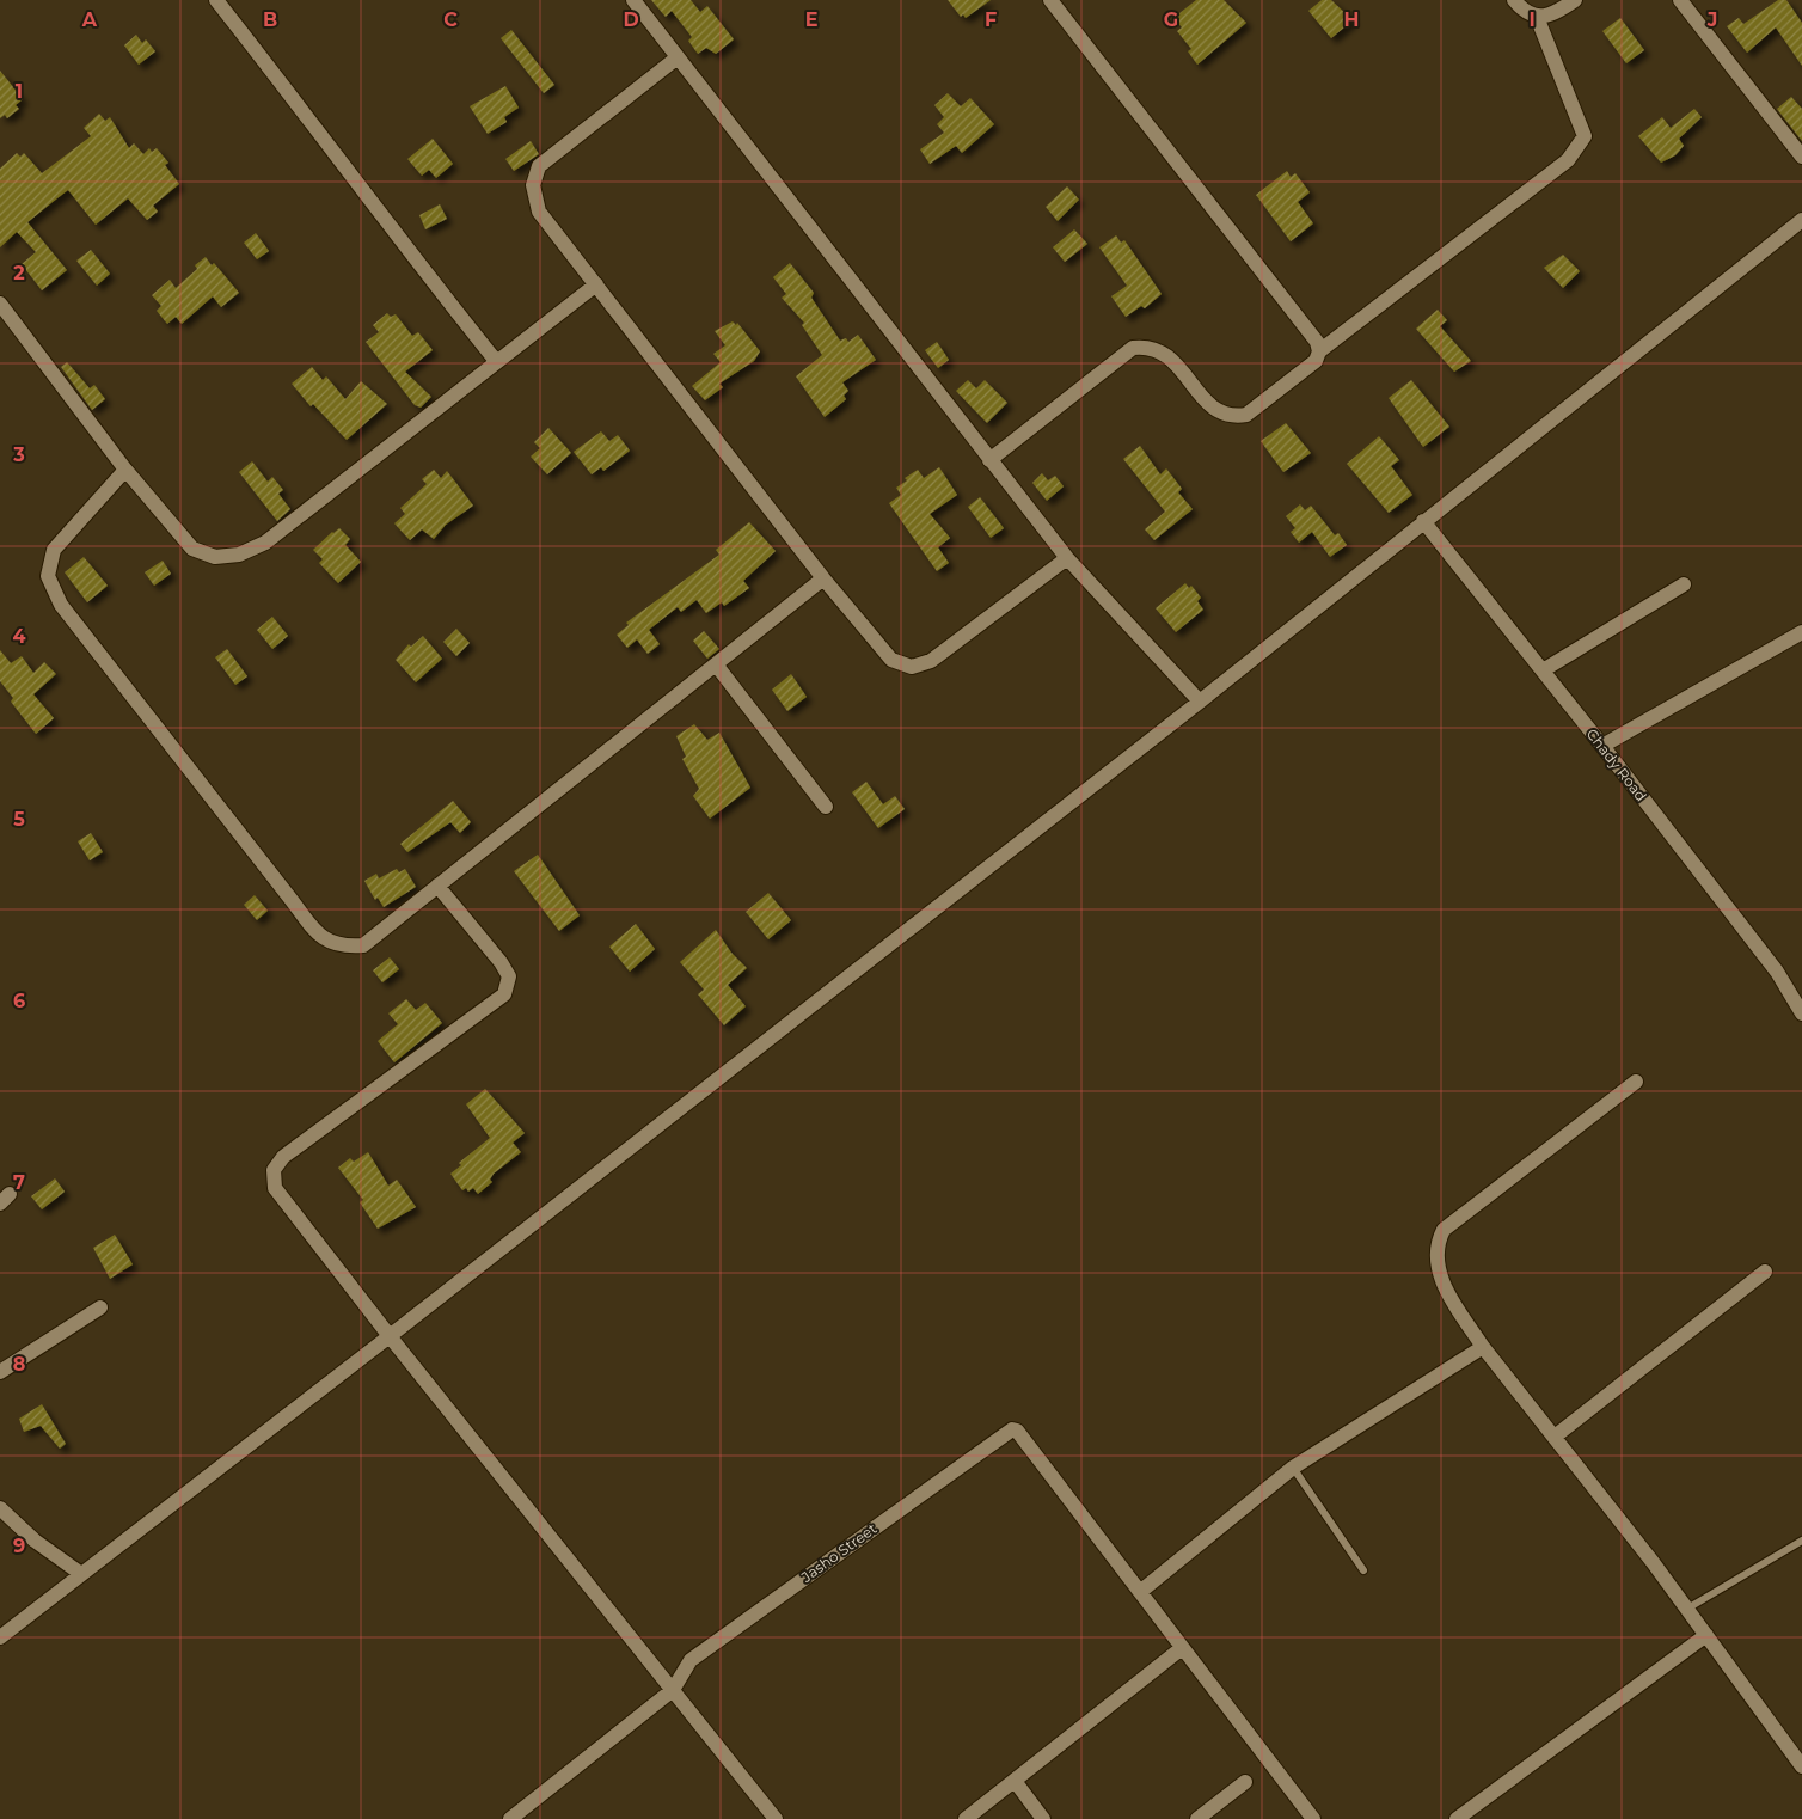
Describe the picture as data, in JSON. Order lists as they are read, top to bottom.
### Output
{
  "streets": {
    "street": ["Chady Road", "Jasho Street"]
  },
  "grid": {
    "columns": [
      "A",
      "B",
      "C",
      "D",
      "E",
      "F",
      "G",
      "H",
      "I",
      "J"
    ],
    "rows": [
      "1",
      "2",
      "3",
      "4",
      "5",
      "6",
      "7",
      "8",
      "9"
    ]
  }
}
